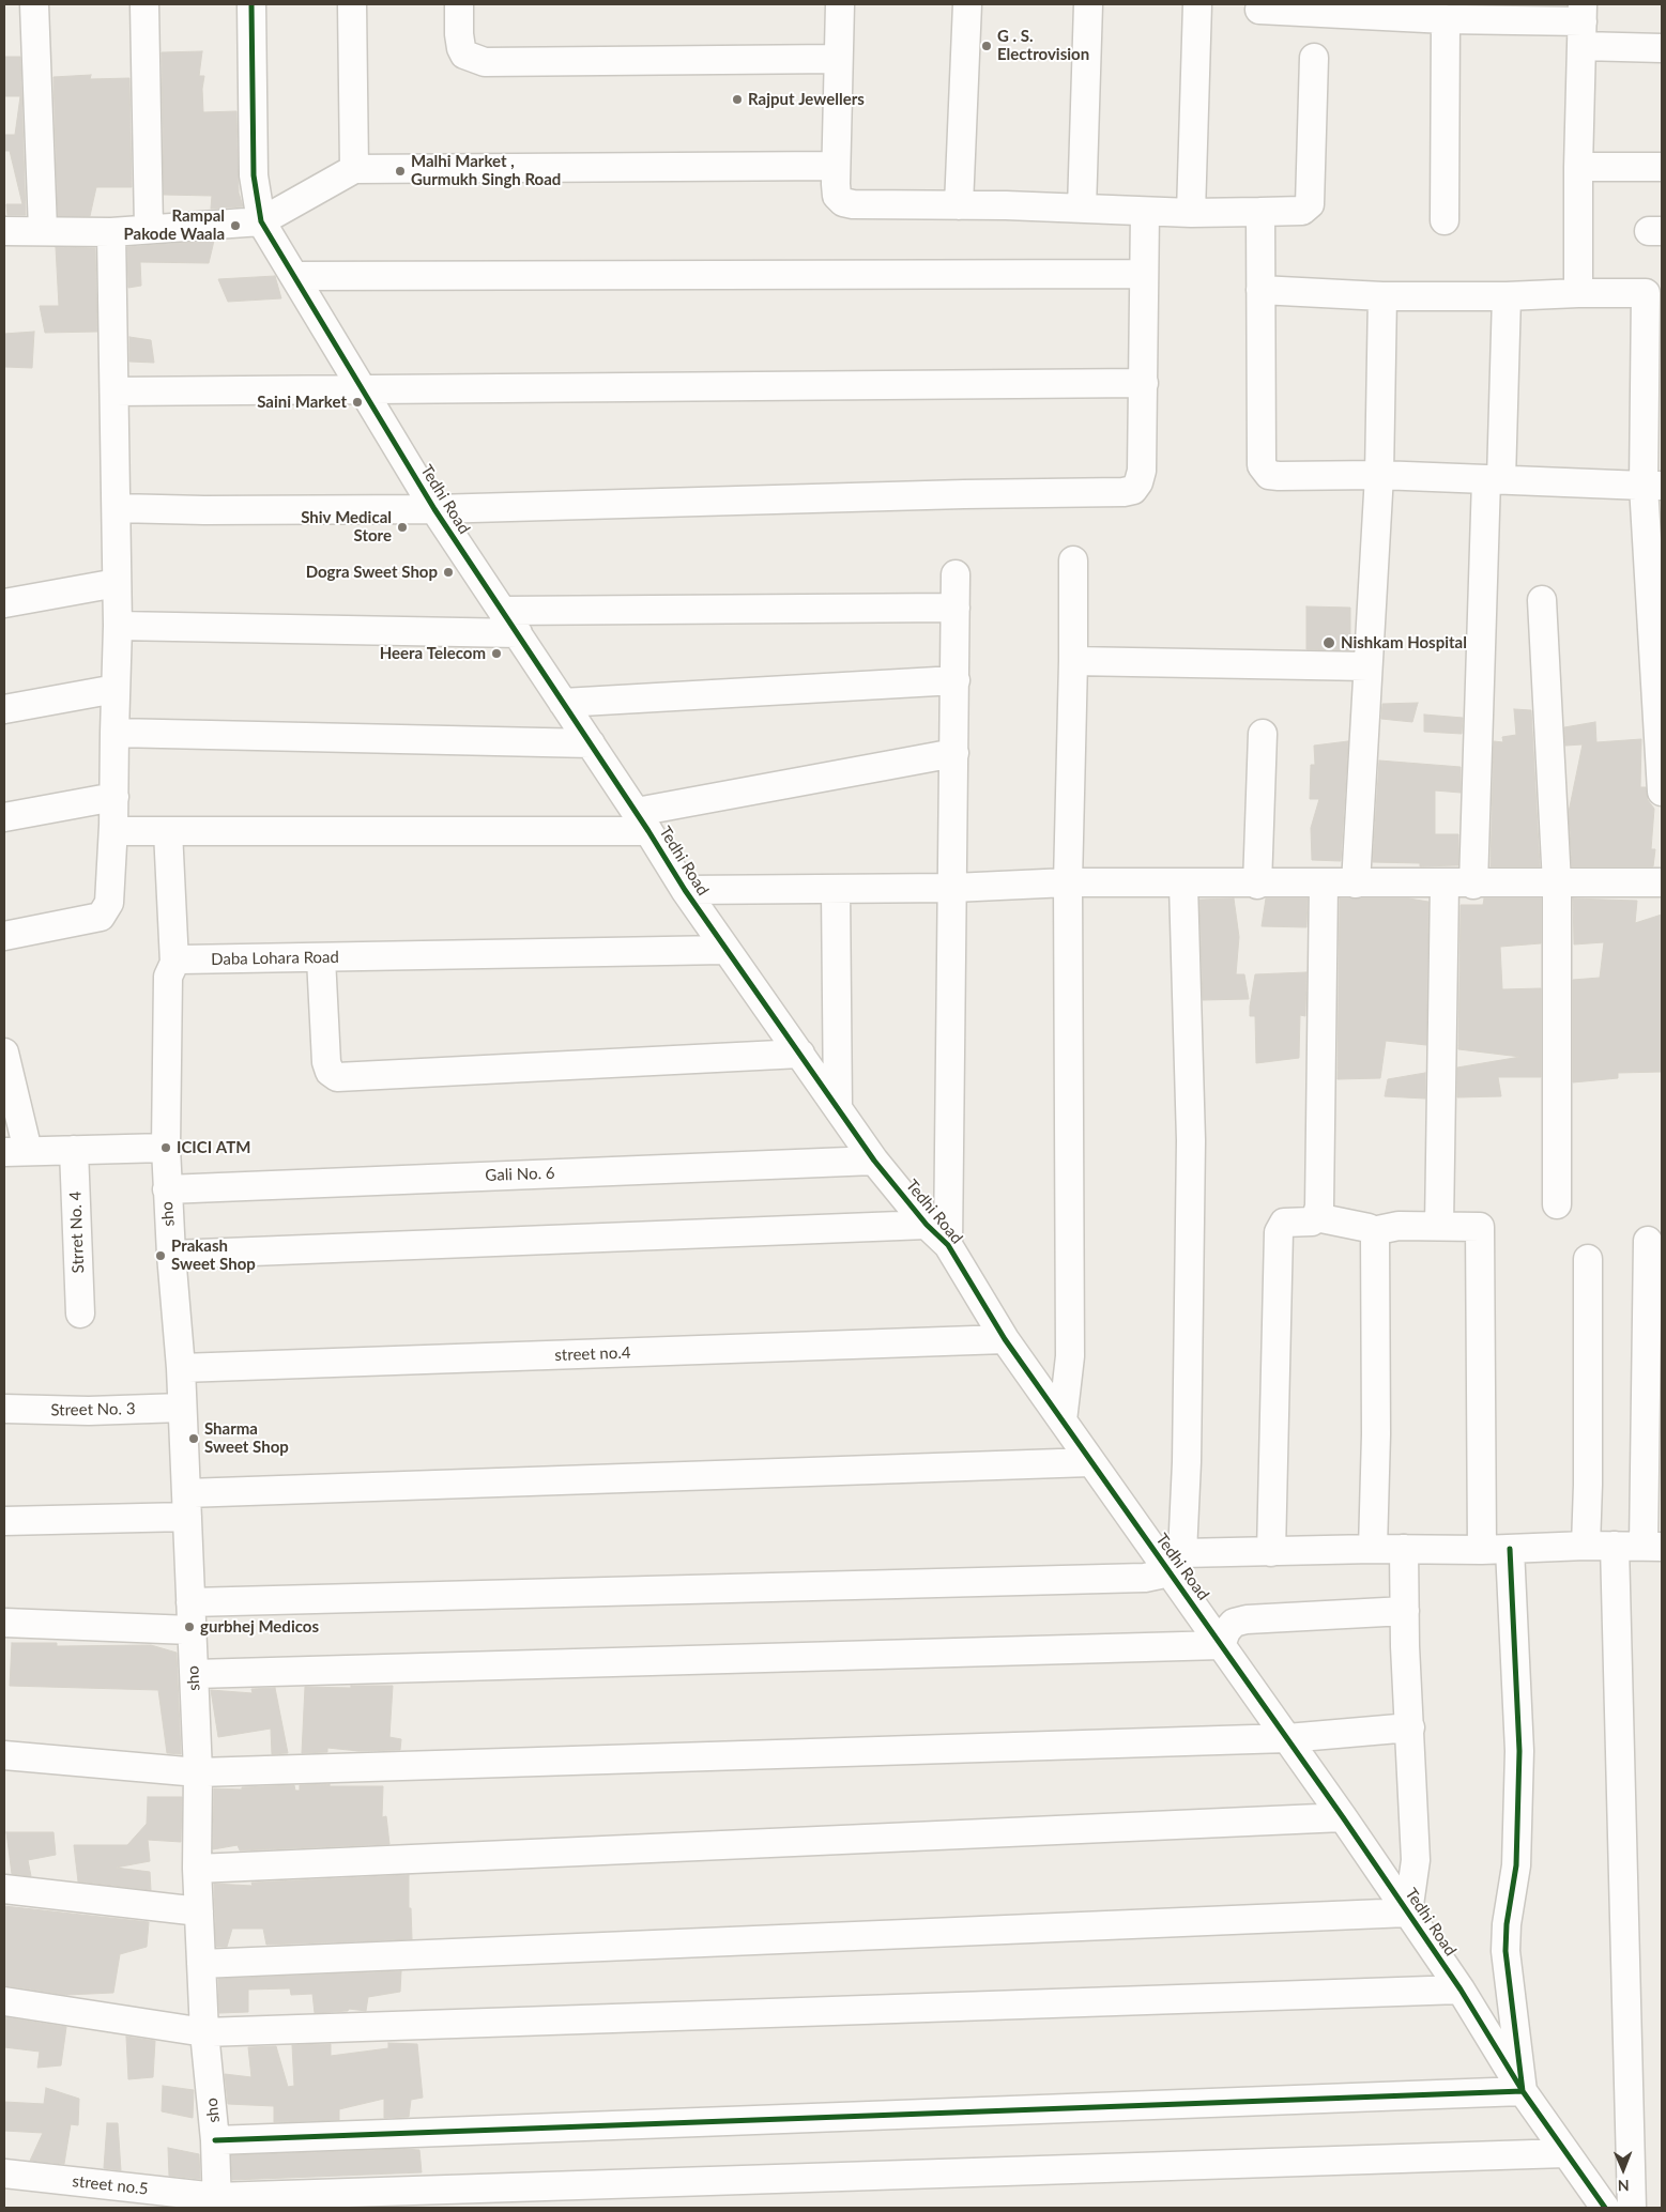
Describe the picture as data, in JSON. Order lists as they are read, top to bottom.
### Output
{
  "streets": {
    "street": [
      "Tedhi Road",
      "Daba Lohara Road",
      "Gali No. 6",
      "sho",
      "Strret No. 4",
      "street no.4",
      "Street No. 3",
      "street no.5"
    ]
  },
  "crossings": [
    ["Tedhi Road", "Daba Lohara Road"],
    ["Tedhi Road", "Gali No. 6"],
    ["Tedhi Road", "street no.4"],
    ["Tedhi Road", "street no.5"],
    ["Gali No. 6", "sho"],
    ["sho", "street no.4"],
    ["sho", "Street No. 3"],
    ["sho", "street no.5"]
  ],
  "places": [
    "G . S. Electrovision",
    "Rajput Jewellers",
    "Malhi Market , Gurmukh Singh Road",
    "Rampal Pakode Waala",
    "Saini Market",
    "Shiv Medical Store",
    "Dogra Sweet Shop",
    "Nishkam Hospital",
    "Heera Telecom",
    "ICICI ATM",
    "Prakash Sweet Shop",
    "Sharma Sweet Shop",
    "gurbhej Medicos"
  ],
  "north": "bottom"
}
